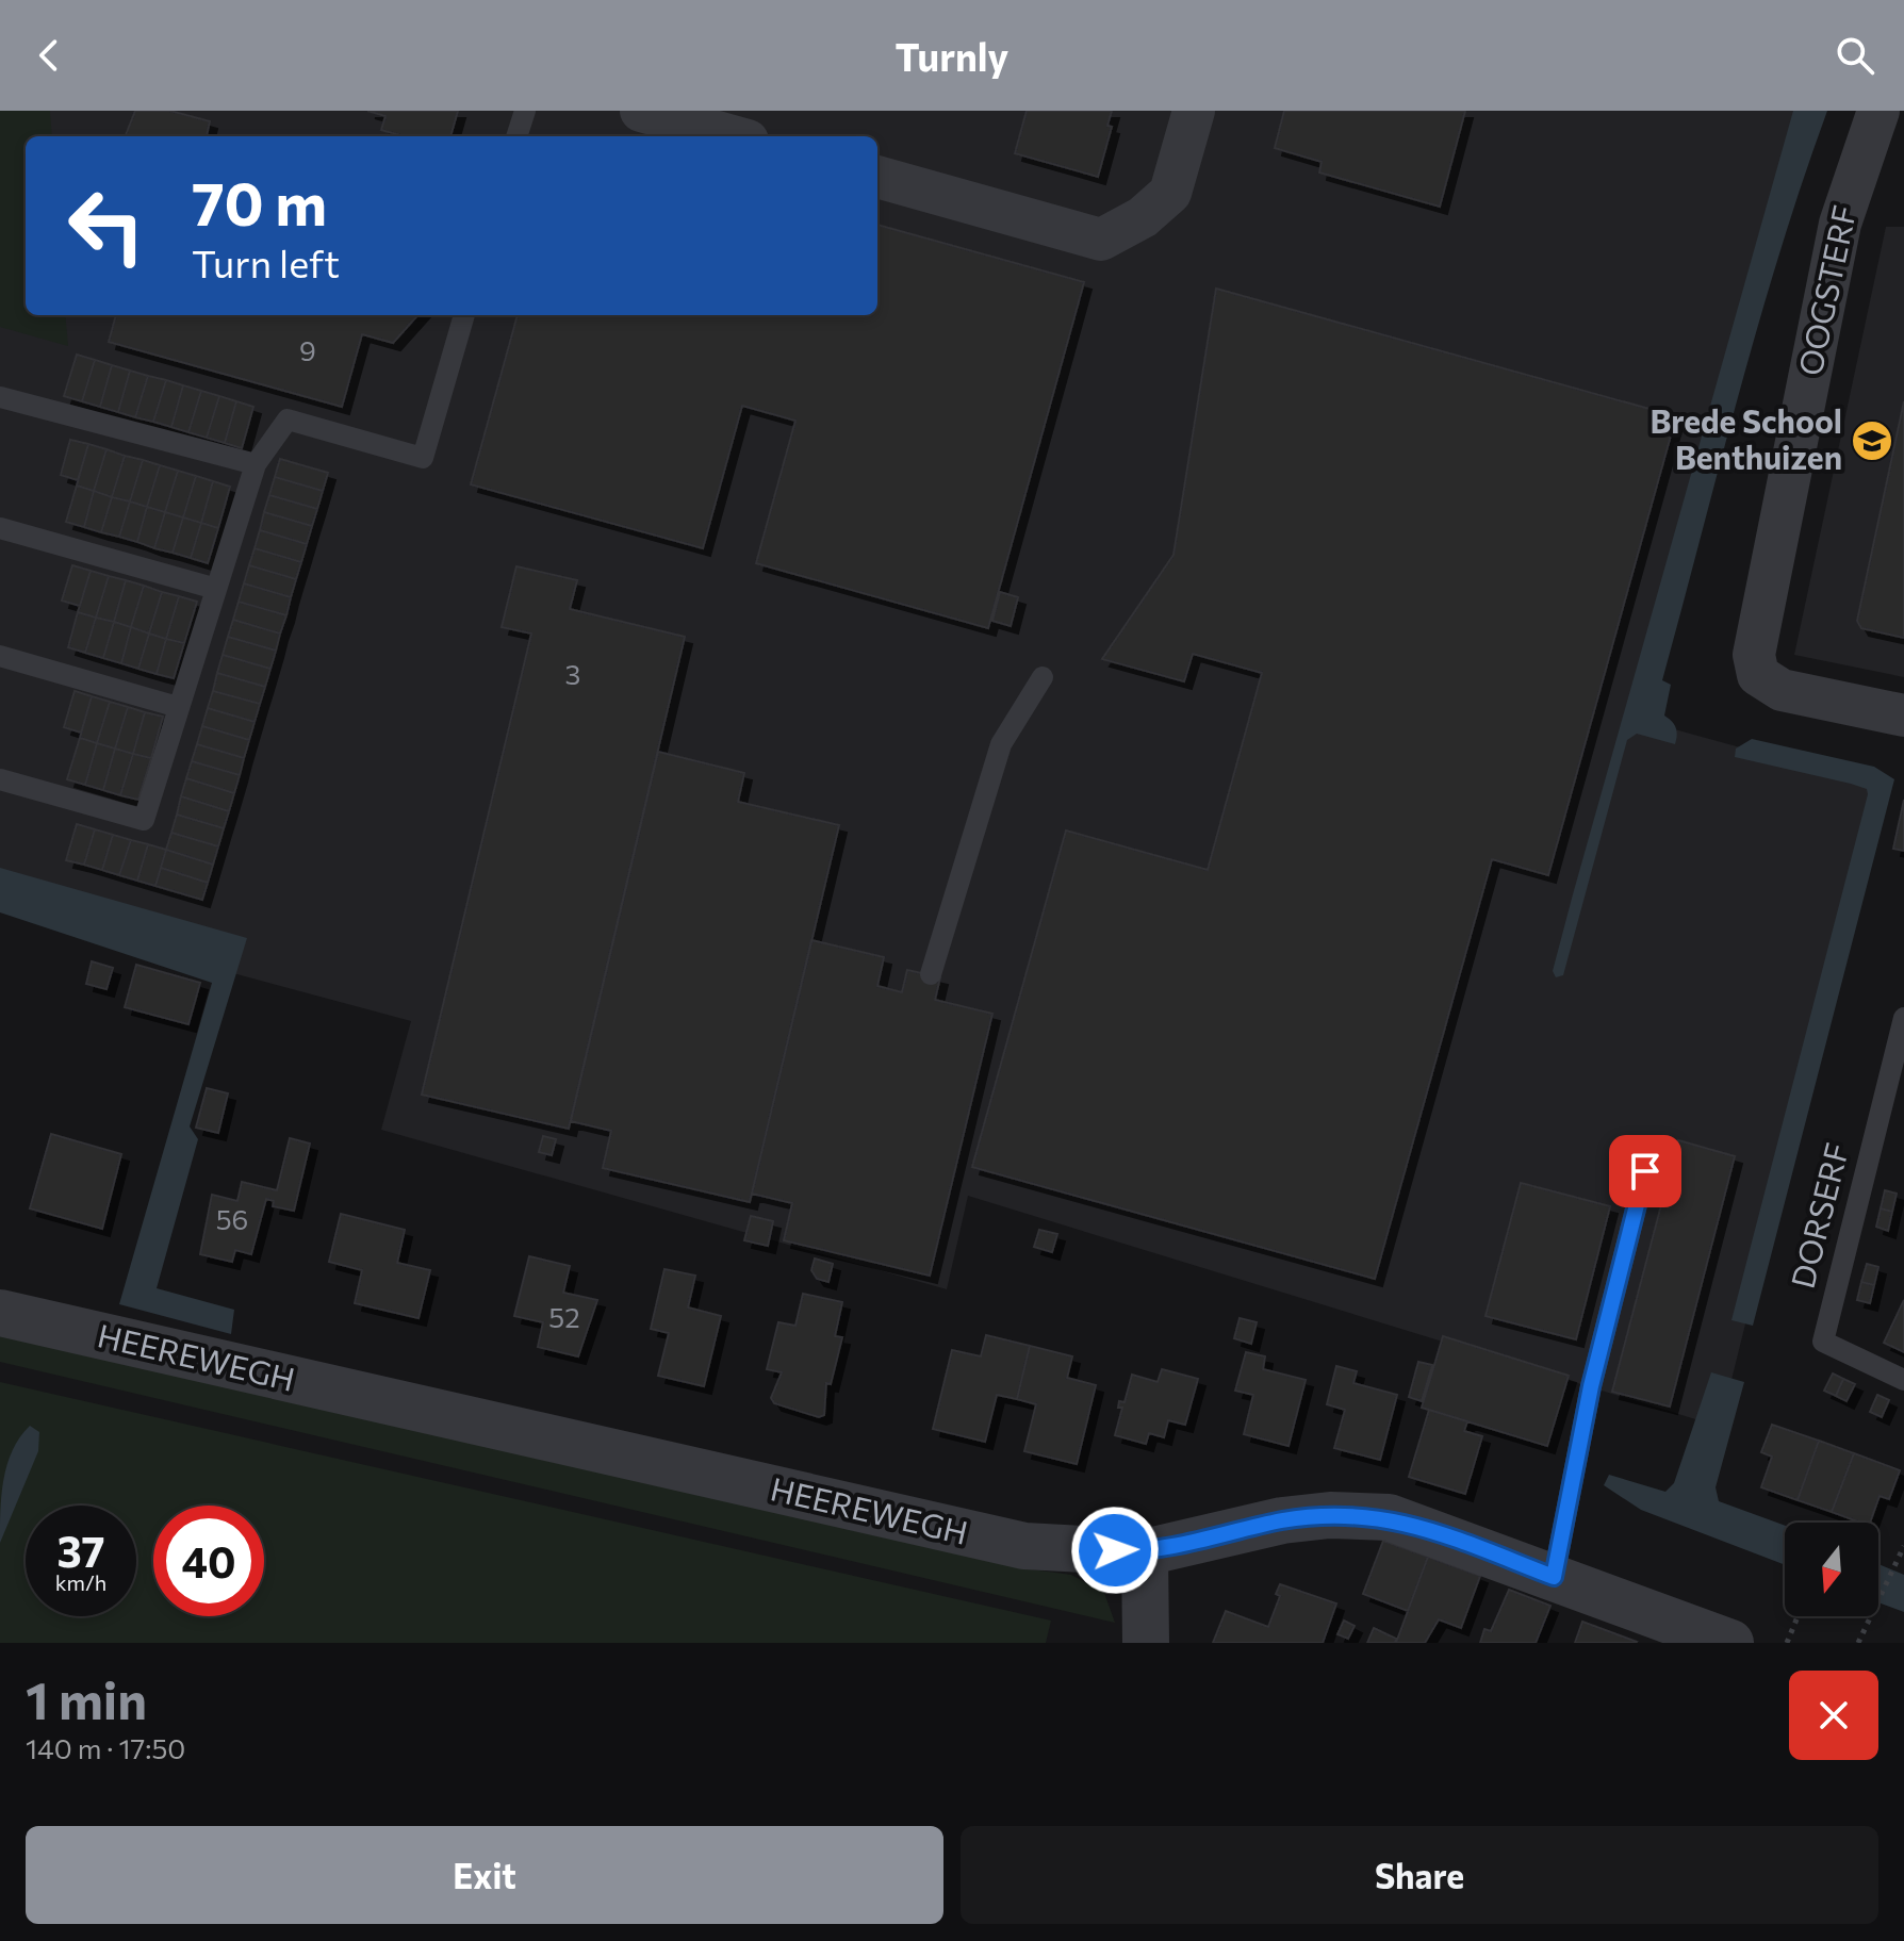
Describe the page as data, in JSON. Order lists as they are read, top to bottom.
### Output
{
  "streets": {
    "street": ["OOGSTERF", "HEEREWEGH"],
    "lane": ["DORSERF"]
  },
  "places": {
    "school or university": ["Brede School Benthuizen"]
  },
  "house_numbers": [
    "9",
    "3",
    "56",
    "52"
  ],
  "north": "bottom",
  "page": {
    "header": "Turnly",
    "turn": ["70 m", "Turn left"],
    "speed": "37 km/h",
    "limit": "40",
    "heading": ["1 min", "140 m · 17:50"],
    "buttons": ["Exit", "Share"]
  }
}
